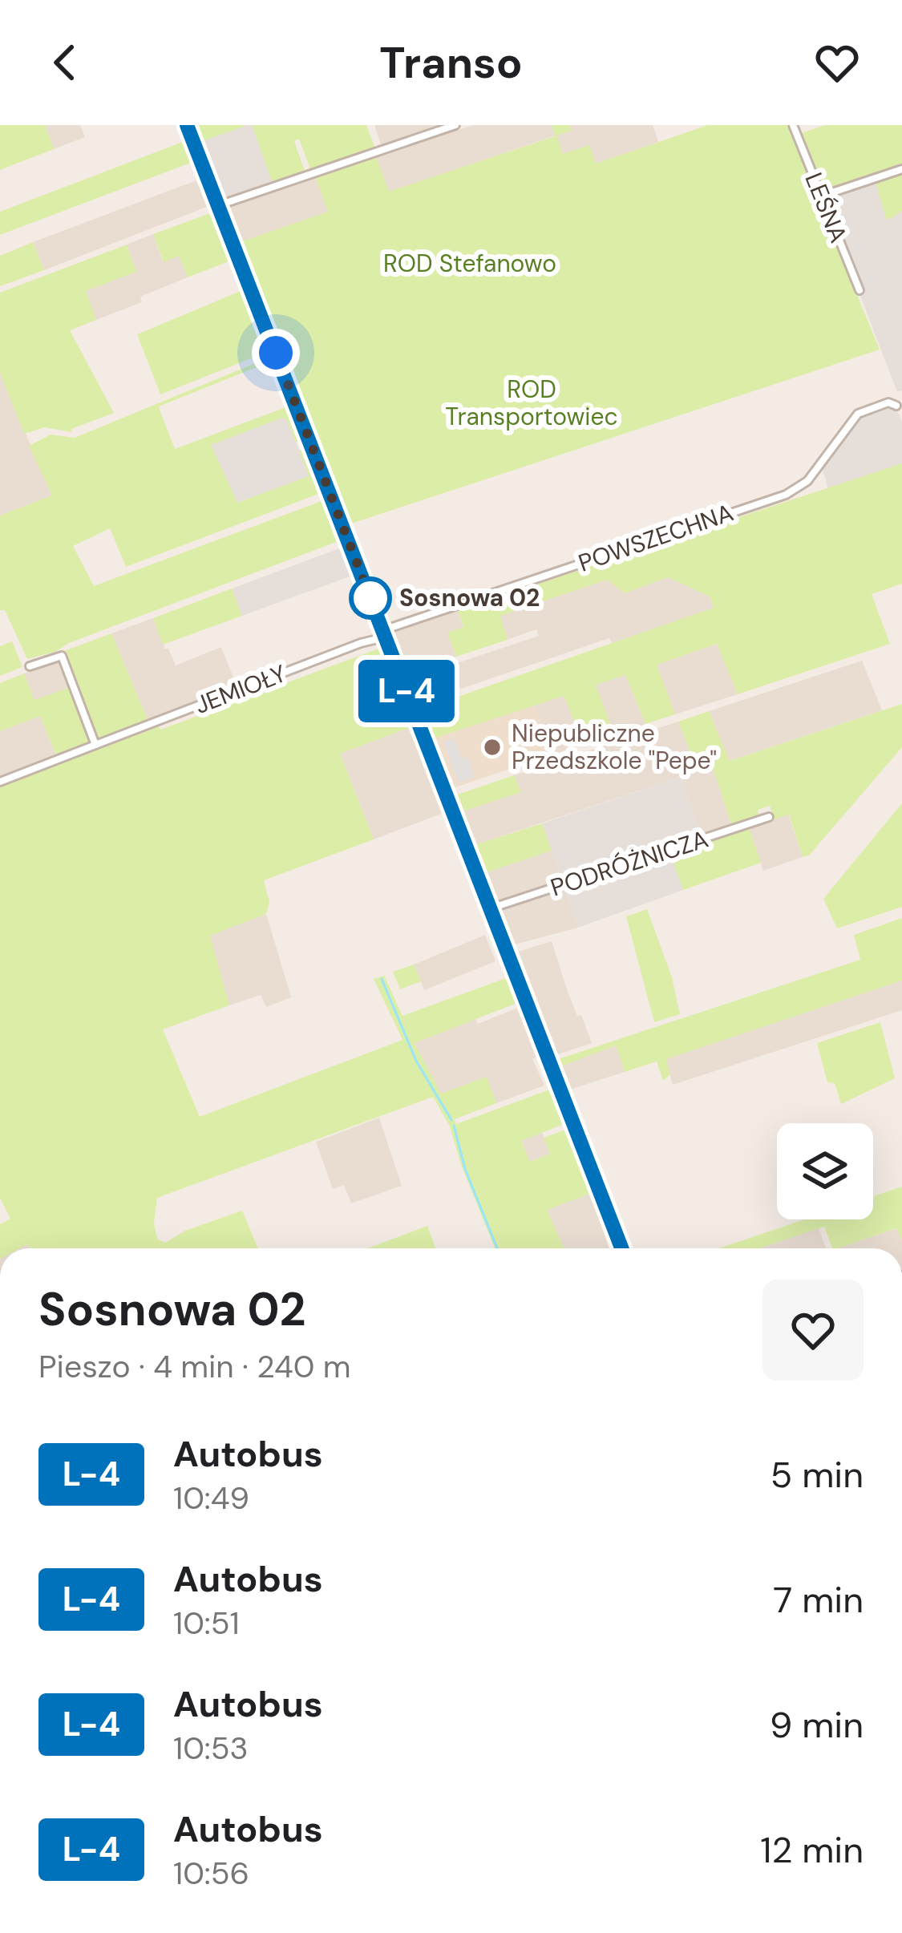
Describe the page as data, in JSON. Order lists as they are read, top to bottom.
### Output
{
  "streets": {
    "street": [
      "LEŚNA",
      "POWSZECHNA",
      "JEMIOŁY",
      "PODRÓŻNICZA"
    ]
  },
  "crossings": [
    ["POWSZECHNA", "JEMIOŁY"]
  ],
  "parks": ["ROD Stefanowo", "ROD Transportowiec"],
  "places": ["Sosnowa 02", "Niepubliczne Przedszkole \"Pepe\""],
  "lines": ["bus line L-4"],
  "page": {
    "header": "Transo",
    "on_map": "L-4",
    "heading": ["Sosnowa 02", "Pieszo · 4 min · 240 m"],
    "list": [
      {
        "mark": "L-4",
        "name": "Autobus",
        "note": "10:49",
        "value": "5 min"
      },
      {
        "mark": "L-4",
        "name": "Autobus",
        "note": "10:51",
        "value": "7 min"
      },
      {
        "mark": "L-4",
        "name": "Autobus",
        "note": "10:53",
        "value": "9 min"
      },
      {
        "mark": "L-4",
        "name": "Autobus",
        "note": "10:56",
        "value": "12 min"
      }
    ]
  }
}
